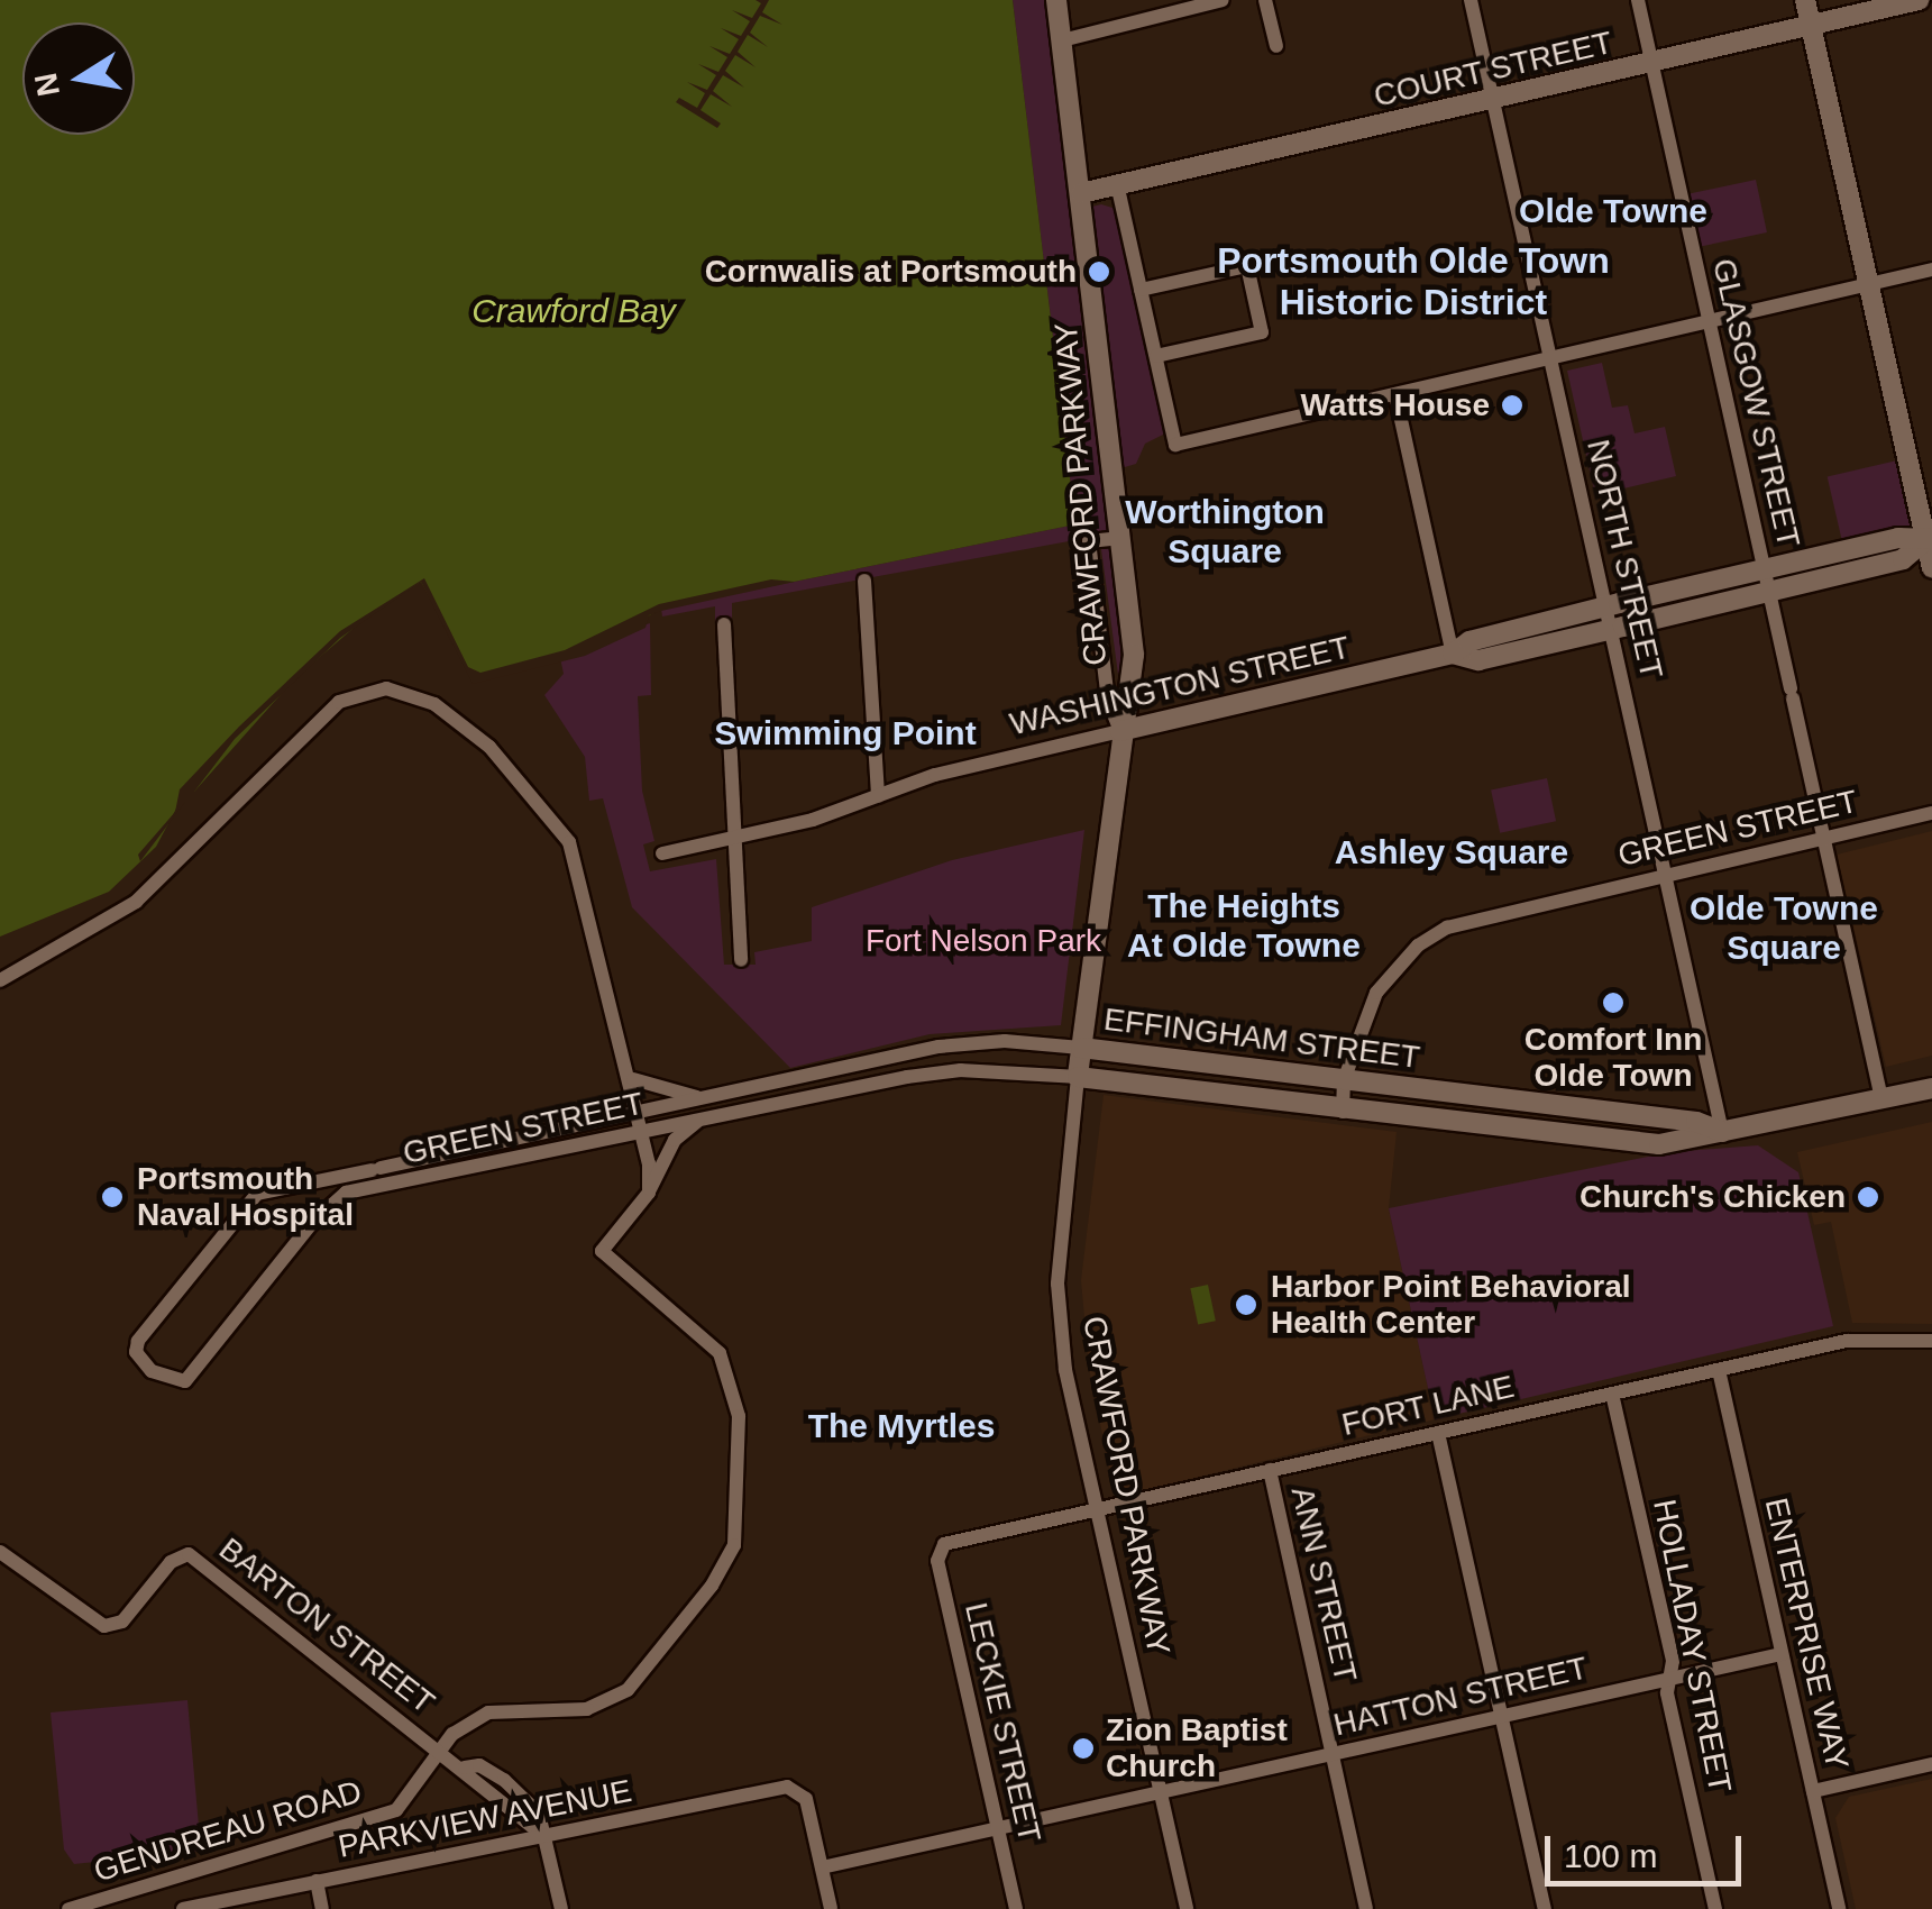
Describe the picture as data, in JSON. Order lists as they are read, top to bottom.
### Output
{
  "streets": {
    "street": [
      "COURT STREET",
      "GLASGOW STREET",
      "CRAWFORD PARKWAY",
      "NORTH STREET",
      "WASHINGTON STREET",
      "GREEN STREET",
      "EFFINGHAM STREET",
      "FORT LANE",
      "ANN STREET",
      "BARTON STREET",
      "ENTERPRISE WAY",
      "HOLLADAY STREET",
      "HATTON STREET",
      "LECKIE STREET",
      "PARKVIEW AVENUE",
      "GENDREAU ROAD"
    ]
  },
  "crossings": [
    ["COURT STREET", "GLASGOW STREET"],
    ["COURT STREET", "CRAWFORD PARKWAY"],
    ["COURT STREET", "NORTH STREET"],
    ["GLASGOW STREET", "WASHINGTON STREET"],
    ["GLASGOW STREET", "GREEN STREET"],
    ["GLASGOW STREET", "EFFINGHAM STREET"],
    ["CRAWFORD PARKWAY", "WASHINGTON STREET"],
    ["CRAWFORD PARKWAY", "EFFINGHAM STREET"],
    ["CRAWFORD PARKWAY", "FORT LANE"],
    ["CRAWFORD PARKWAY", "HATTON STREET"],
    ["NORTH STREET", "WASHINGTON STREET"],
    ["NORTH STREET", "GREEN STREET"],
    ["NORTH STREET", "EFFINGHAM STREET"],
    ["GREEN STREET", "EFFINGHAM STREET"],
    ["FORT LANE", "ANN STREET"],
    ["FORT LANE", "ENTERPRISE WAY"],
    ["FORT LANE", "HOLLADAY STREET"],
    ["FORT LANE", "LECKIE STREET"],
    ["ANN STREET", "HATTON STREET"],
    ["BARTON STREET", "PARKVIEW AVENUE"],
    ["BARTON STREET", "GENDREAU ROAD"],
    ["ENTERPRISE WAY", "HATTON STREET"],
    ["HOLLADAY STREET", "HATTON STREET"],
    ["HATTON STREET", "LECKIE STREET"],
    ["HATTON STREET", "PARKVIEW AVENUE"]
  ],
  "districts": [
    "Olde Towne",
    "Portsmouth Olde Town Historic District",
    "Worthington Square",
    "Swimming Point",
    "Ashley Square",
    "The Heights At Olde Towne",
    "Olde Towne Square",
    "The Myrtles"
  ],
  "water": ["Crawford Bay"],
  "parks": ["Fort Nelson Park"],
  "places": [
    "Cornwalis at Portsmouth",
    "Watts House",
    "Comfort Inn Olde Town",
    "Portsmouth Naval Hospital",
    "Church's Chicken",
    "Harbor Point Behavioral Health Center",
    "Zion Baptist Church"
  ],
  "scale_bar": "100 m",
  "north": "left"
}
